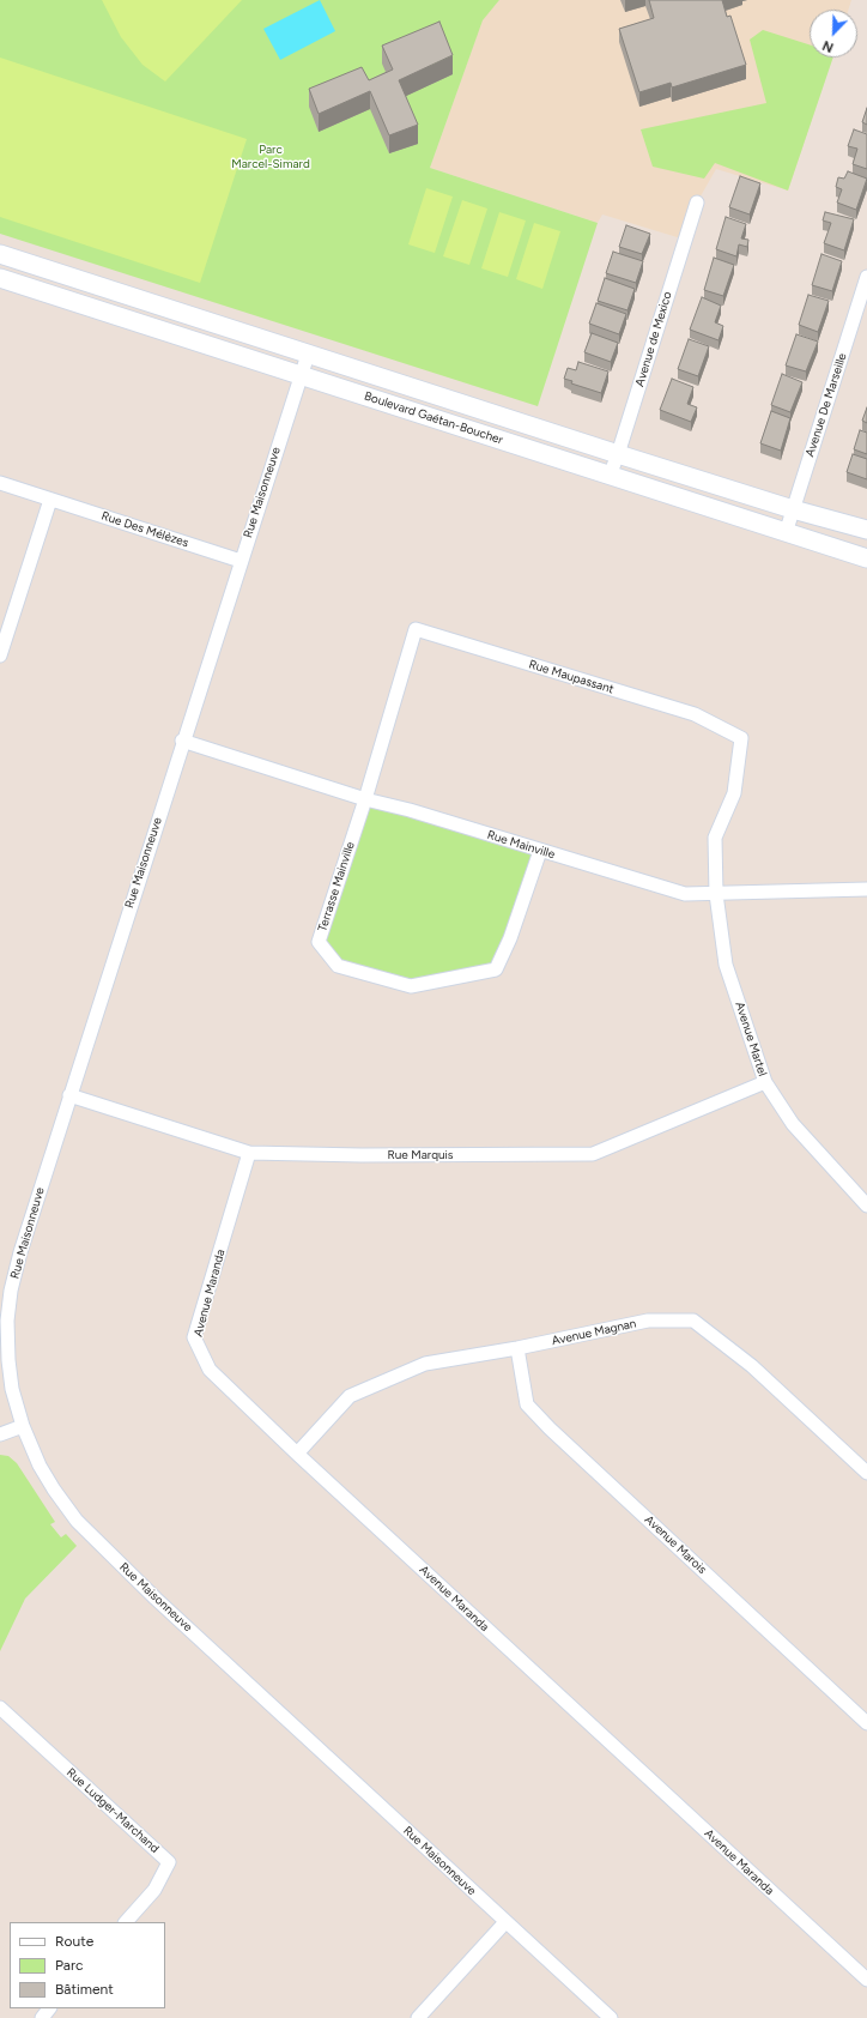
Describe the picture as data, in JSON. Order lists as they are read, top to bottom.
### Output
{
  "streets": {
    "street": [
      "Avenue de Mexico",
      "Avenue De Marseille",
      "Boulevard Gaétan-Boucher",
      "Rue Maisonneuve",
      "Rue Des Mélèzes",
      "Rue Maupassant",
      "Rue Mainville",
      "Terrasse Mainville",
      "Avenue Martel",
      "Rue Marquis",
      "Avenue Maranda",
      "Avenue Magnan",
      "Avenue Marois",
      "Rue Ludger-Marchand"
    ]
  },
  "crossings": [
    ["Avenue de Mexico", "Boulevard Gaétan-Boucher"],
    ["Avenue De Marseille", "Boulevard Gaétan-Boucher"],
    ["Boulevard Gaétan-Boucher", "Rue Maisonneuve"],
    ["Rue Maisonneuve", "Rue Des Mélèzes"],
    ["Rue Maisonneuve", "Rue Mainville"],
    ["Rue Maisonneuve", "Rue Marquis"],
    ["Rue Maupassant", "Rue Mainville"],
    ["Rue Maupassant", "Terrasse Mainville"],
    ["Rue Maupassant", "Avenue Martel"],
    ["Rue Mainville", "Terrasse Mainville"],
    ["Rue Mainville", "Avenue Martel"],
    ["Avenue Martel", "Rue Marquis"],
    ["Rue Marquis", "Avenue Maranda"],
    ["Avenue Maranda", "Avenue Magnan"],
    ["Avenue Magnan", "Avenue Marois"]
  ],
  "parks": ["Parc Marcel-Simard"],
  "legend": ["Route", "Parc", "Bâtiment"],
  "north": "bottom left"
}
